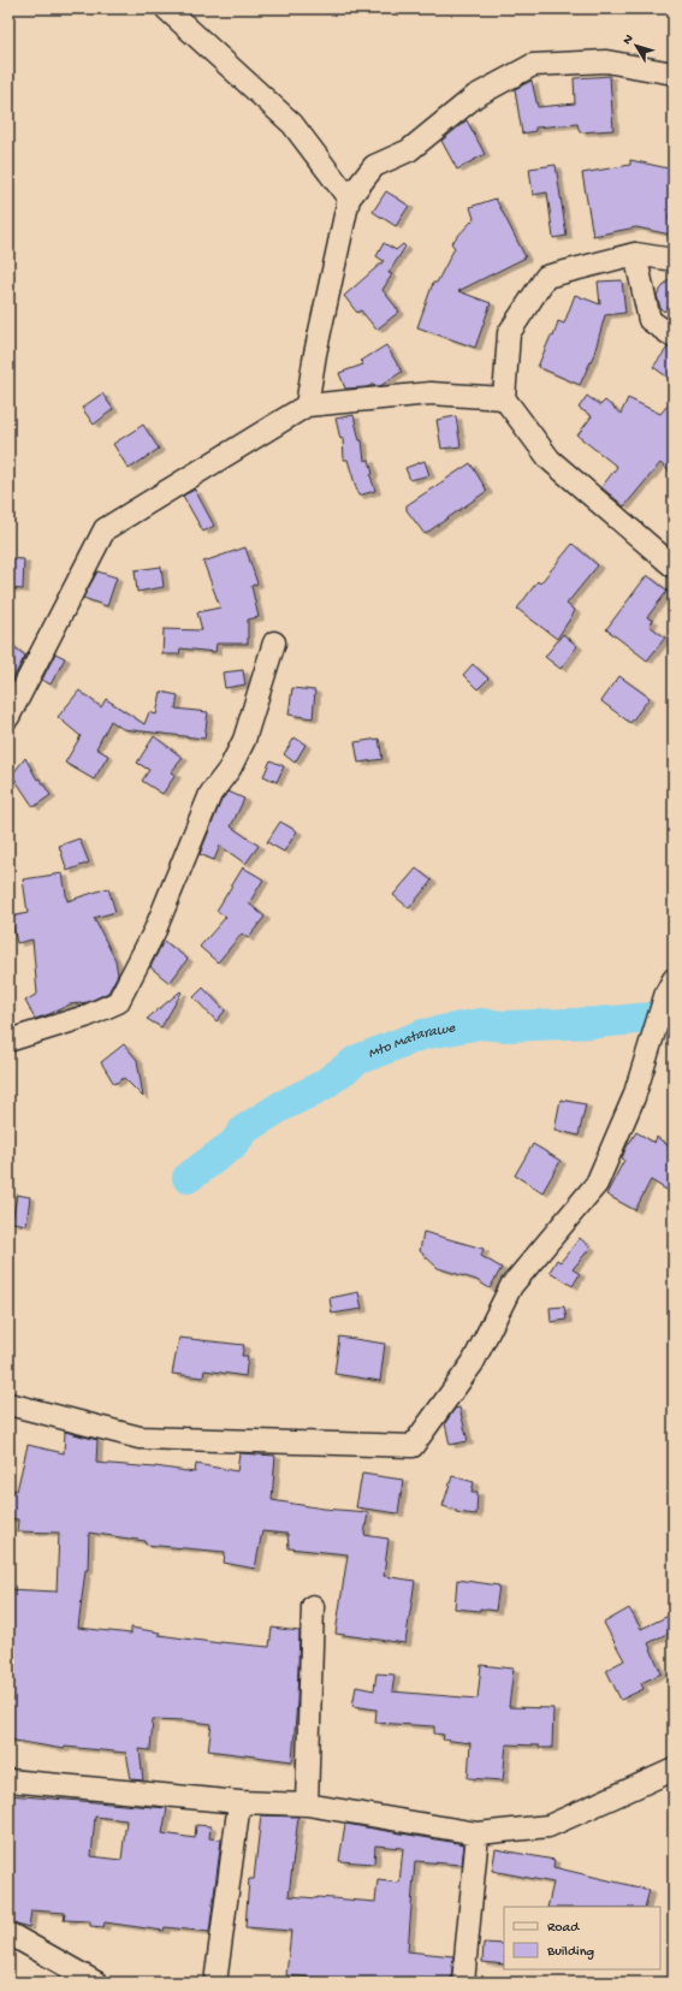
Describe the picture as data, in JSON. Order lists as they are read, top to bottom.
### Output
{
  "water": ["Mto Matarawe"],
  "legend": ["Road", "Building"],
  "north": "top left"
}
